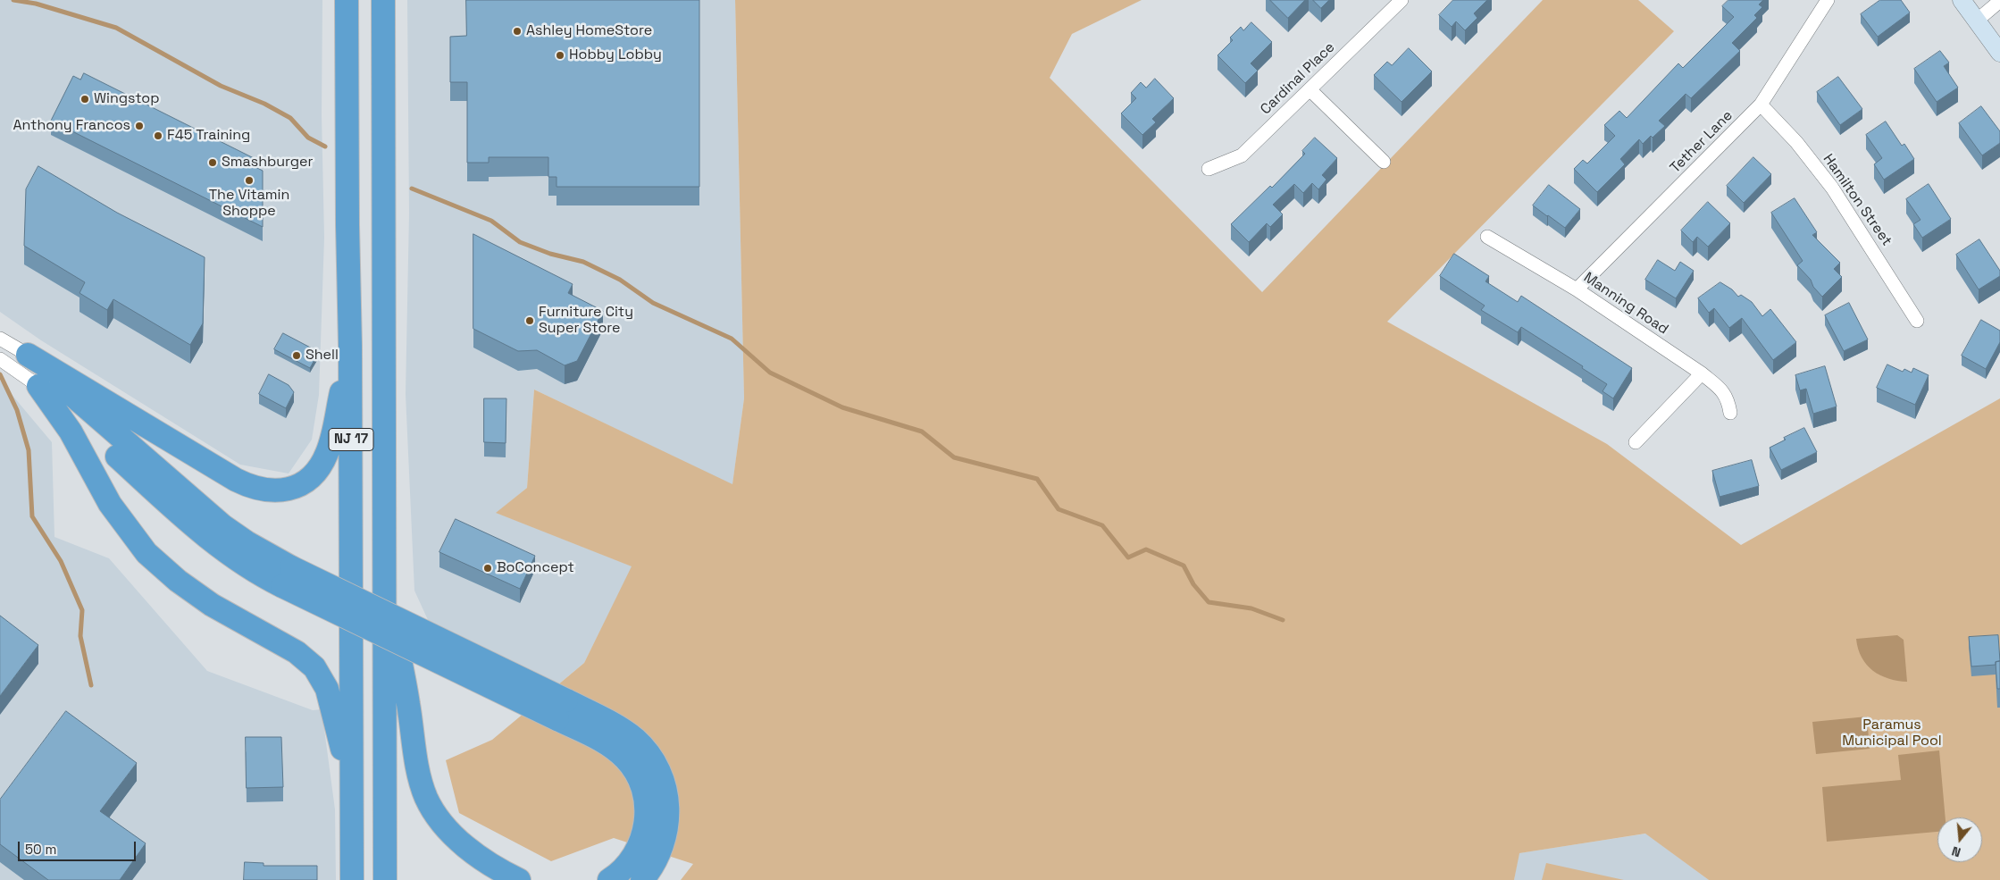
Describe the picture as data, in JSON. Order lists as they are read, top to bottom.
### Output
{
  "streets": {
    "highway": ["NJ 17"],
    "street": [
      "Cardinal Place",
      "Tether Lane",
      "Hamilton Street",
      "Manning Road"
    ]
  },
  "crossings": [
    ["Tether Lane", "Hamilton Street"],
    ["Tether Lane", "Manning Road"]
  ],
  "parks": ["Paramus Municipal Pool"],
  "places": [
    "Ashley HomeStore",
    "Hobby Lobby",
    "Wingstop",
    "Anthony Francos",
    "F45 Training",
    "Smashburger",
    "The Vitamin Shoppe",
    "Furniture City Super Store",
    "Shell",
    "BoConcept"
  ],
  "scale_bar": "50 m",
  "north": "bottom"
}
